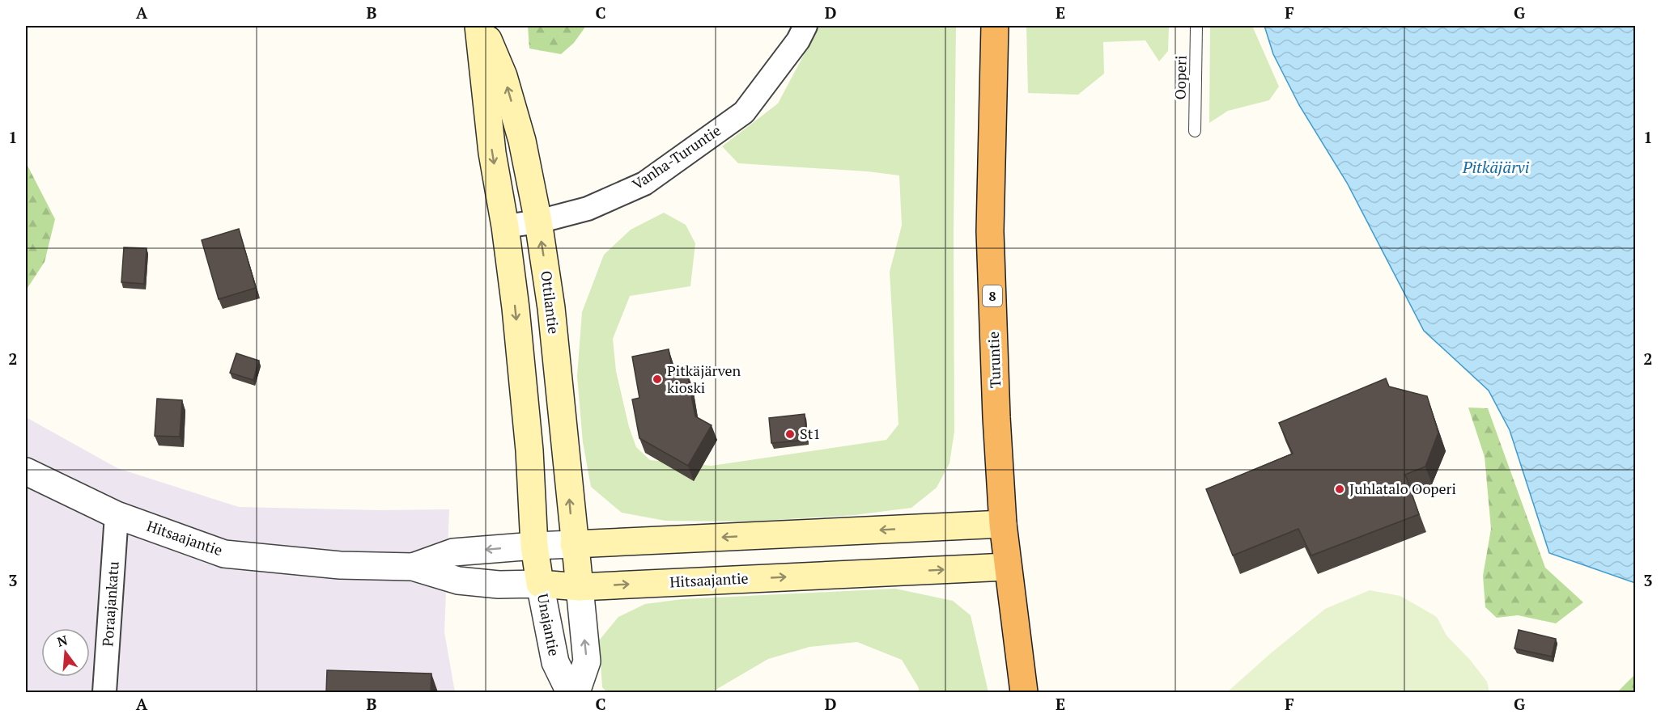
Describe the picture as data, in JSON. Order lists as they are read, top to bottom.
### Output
{
  "streets": {
    "highway": ["8", "Turuntie"],
    "main road": ["Ottilantie", "Hitsaajantie"],
    "street": ["Vanha-Turuntie", "Poraajankatu", "Unajantie"],
    "lane": ["Ooperi"]
  },
  "crossings": [
    ["Vanha-Turuntie", "Ottilantie"],
    ["Ottilantie", "Hitsaajantie"],
    ["Ottilantie", "Unajantie"],
    ["Turuntie", "Hitsaajantie"],
    ["Hitsaajantie", "Poraajankatu"],
    ["Hitsaajantie", "Unajantie"]
  ],
  "water": ["Pitkäjärvi"],
  "places": ["Pitkäjärven kioski", "St1", "Juhlatalo Ooperi"],
  "north": "top",
  "grid": {
    "columns": [
      "A",
      "B",
      "C",
      "D",
      "E",
      "F",
      "G"
    ],
    "rows": ["1", "2", "3"]
  }
}
